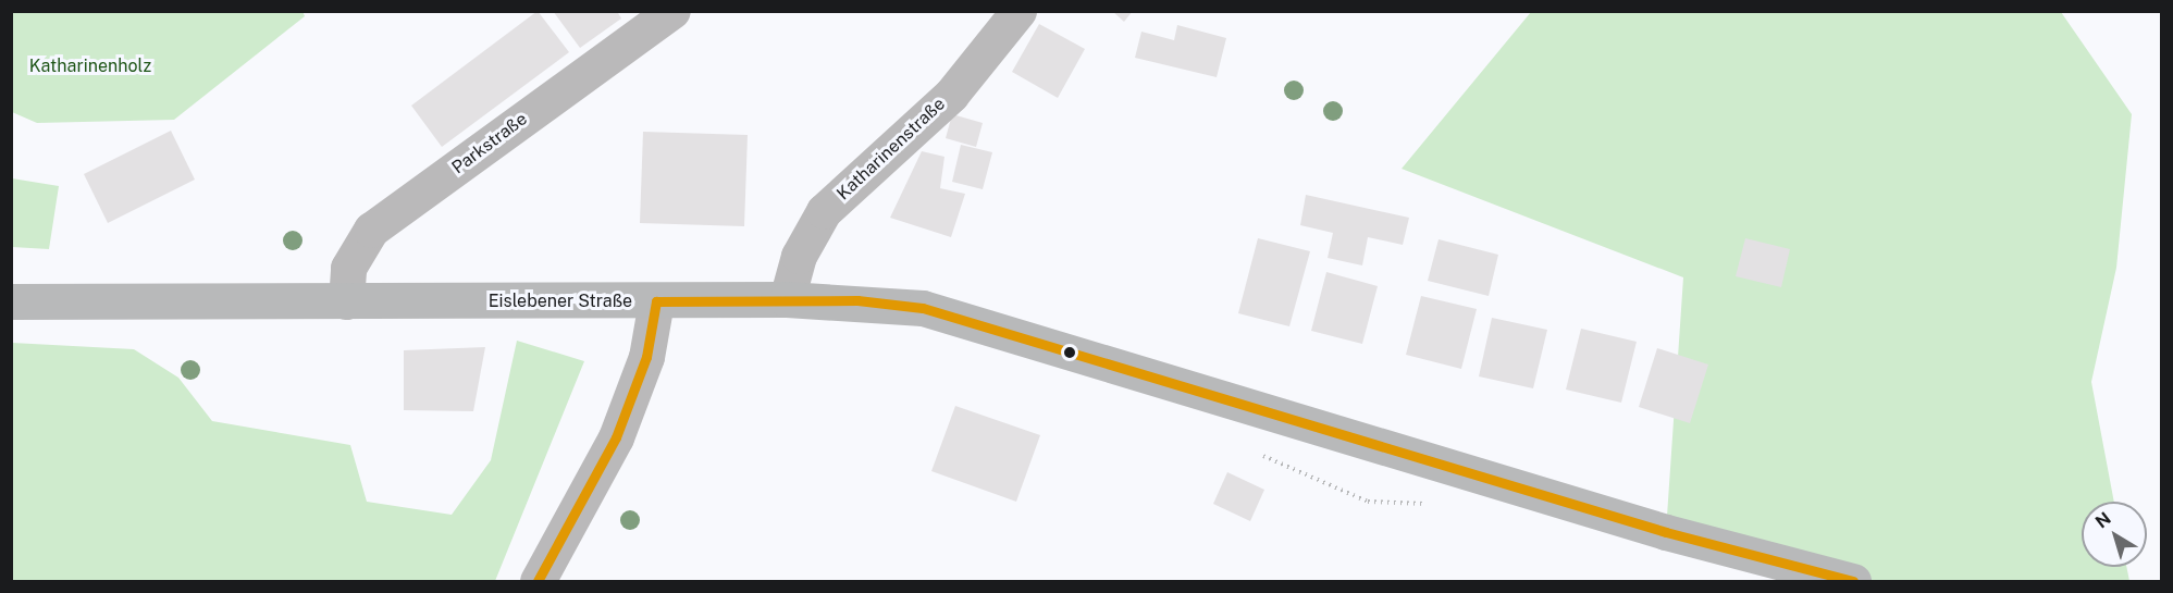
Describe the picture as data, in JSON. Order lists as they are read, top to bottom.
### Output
{
  "streets": {
    "main road": ["Eislebener Straße"],
    "street": ["Parkstraße", "Katharinenstraße"]
  },
  "crossings": [
    ["Parkstraße", "Eislebener Straße"],
    ["Katharinenstraße", "Eislebener Straße"]
  ],
  "parks": ["Katharinenholz"],
  "north": "top left"
}
